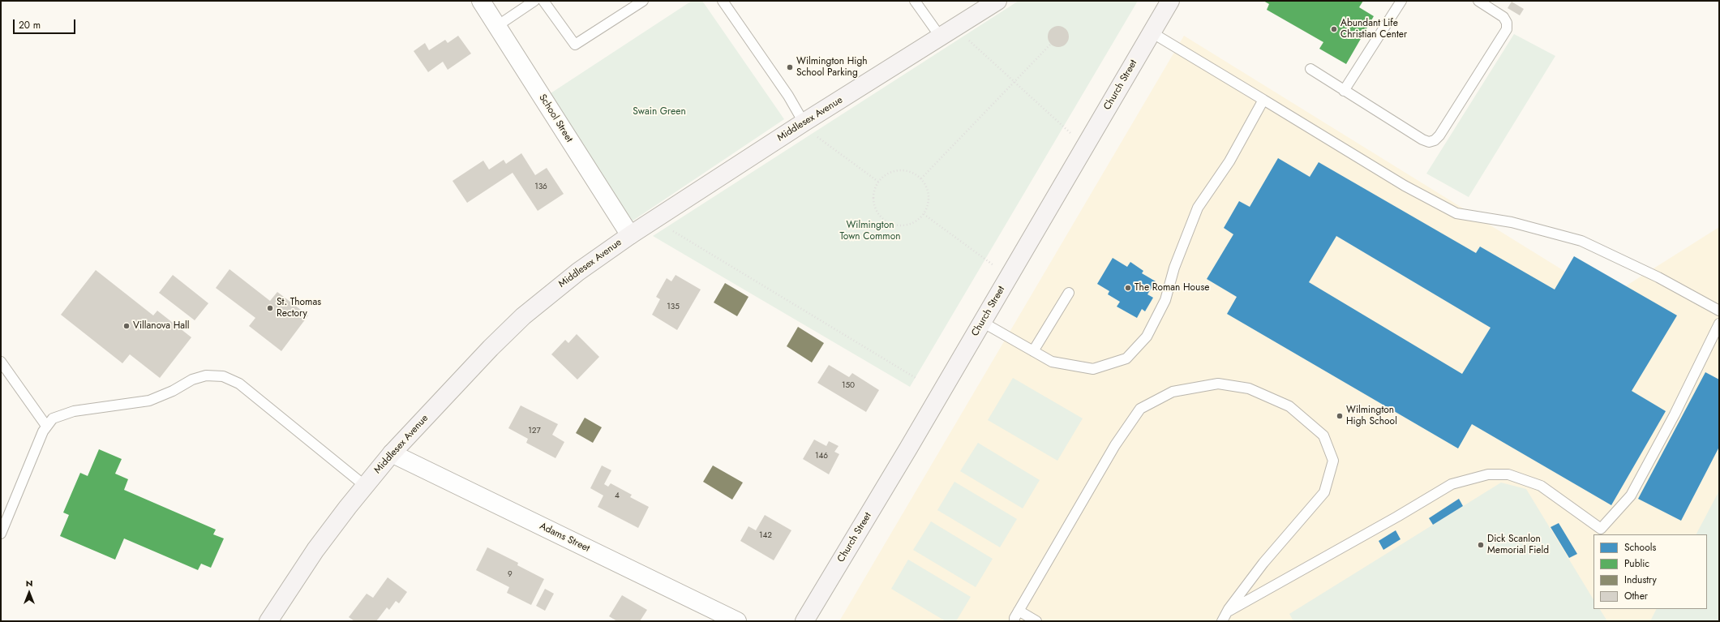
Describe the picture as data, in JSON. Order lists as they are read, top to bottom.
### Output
{
  "streets": {
    "street": [
      "Church Street",
      "School Street",
      "Middlesex Avenue",
      "Adams Street"
    ]
  },
  "crossings": [
    ["School Street", "Middlesex Avenue"],
    ["Middlesex Avenue", "Adams Street"]
  ],
  "parks": ["Swain Green", "Wilmington Town Common"],
  "places": [
    "Abundant Life Christian Center",
    "Wilmington High School Parking",
    "The Roman House",
    "St. Thomas Rectory",
    "Villanova Hall",
    "Wilmington High School",
    "Dick Scanlon Memorial Field"
  ],
  "house_numbers": [
    "136",
    "135",
    "150",
    "127",
    "146",
    "4",
    "142",
    "9"
  ],
  "legend": [
    "Schools",
    "Public",
    "Industry",
    "Other"
  ],
  "scale_bar": "20 m",
  "north": "top"
}
